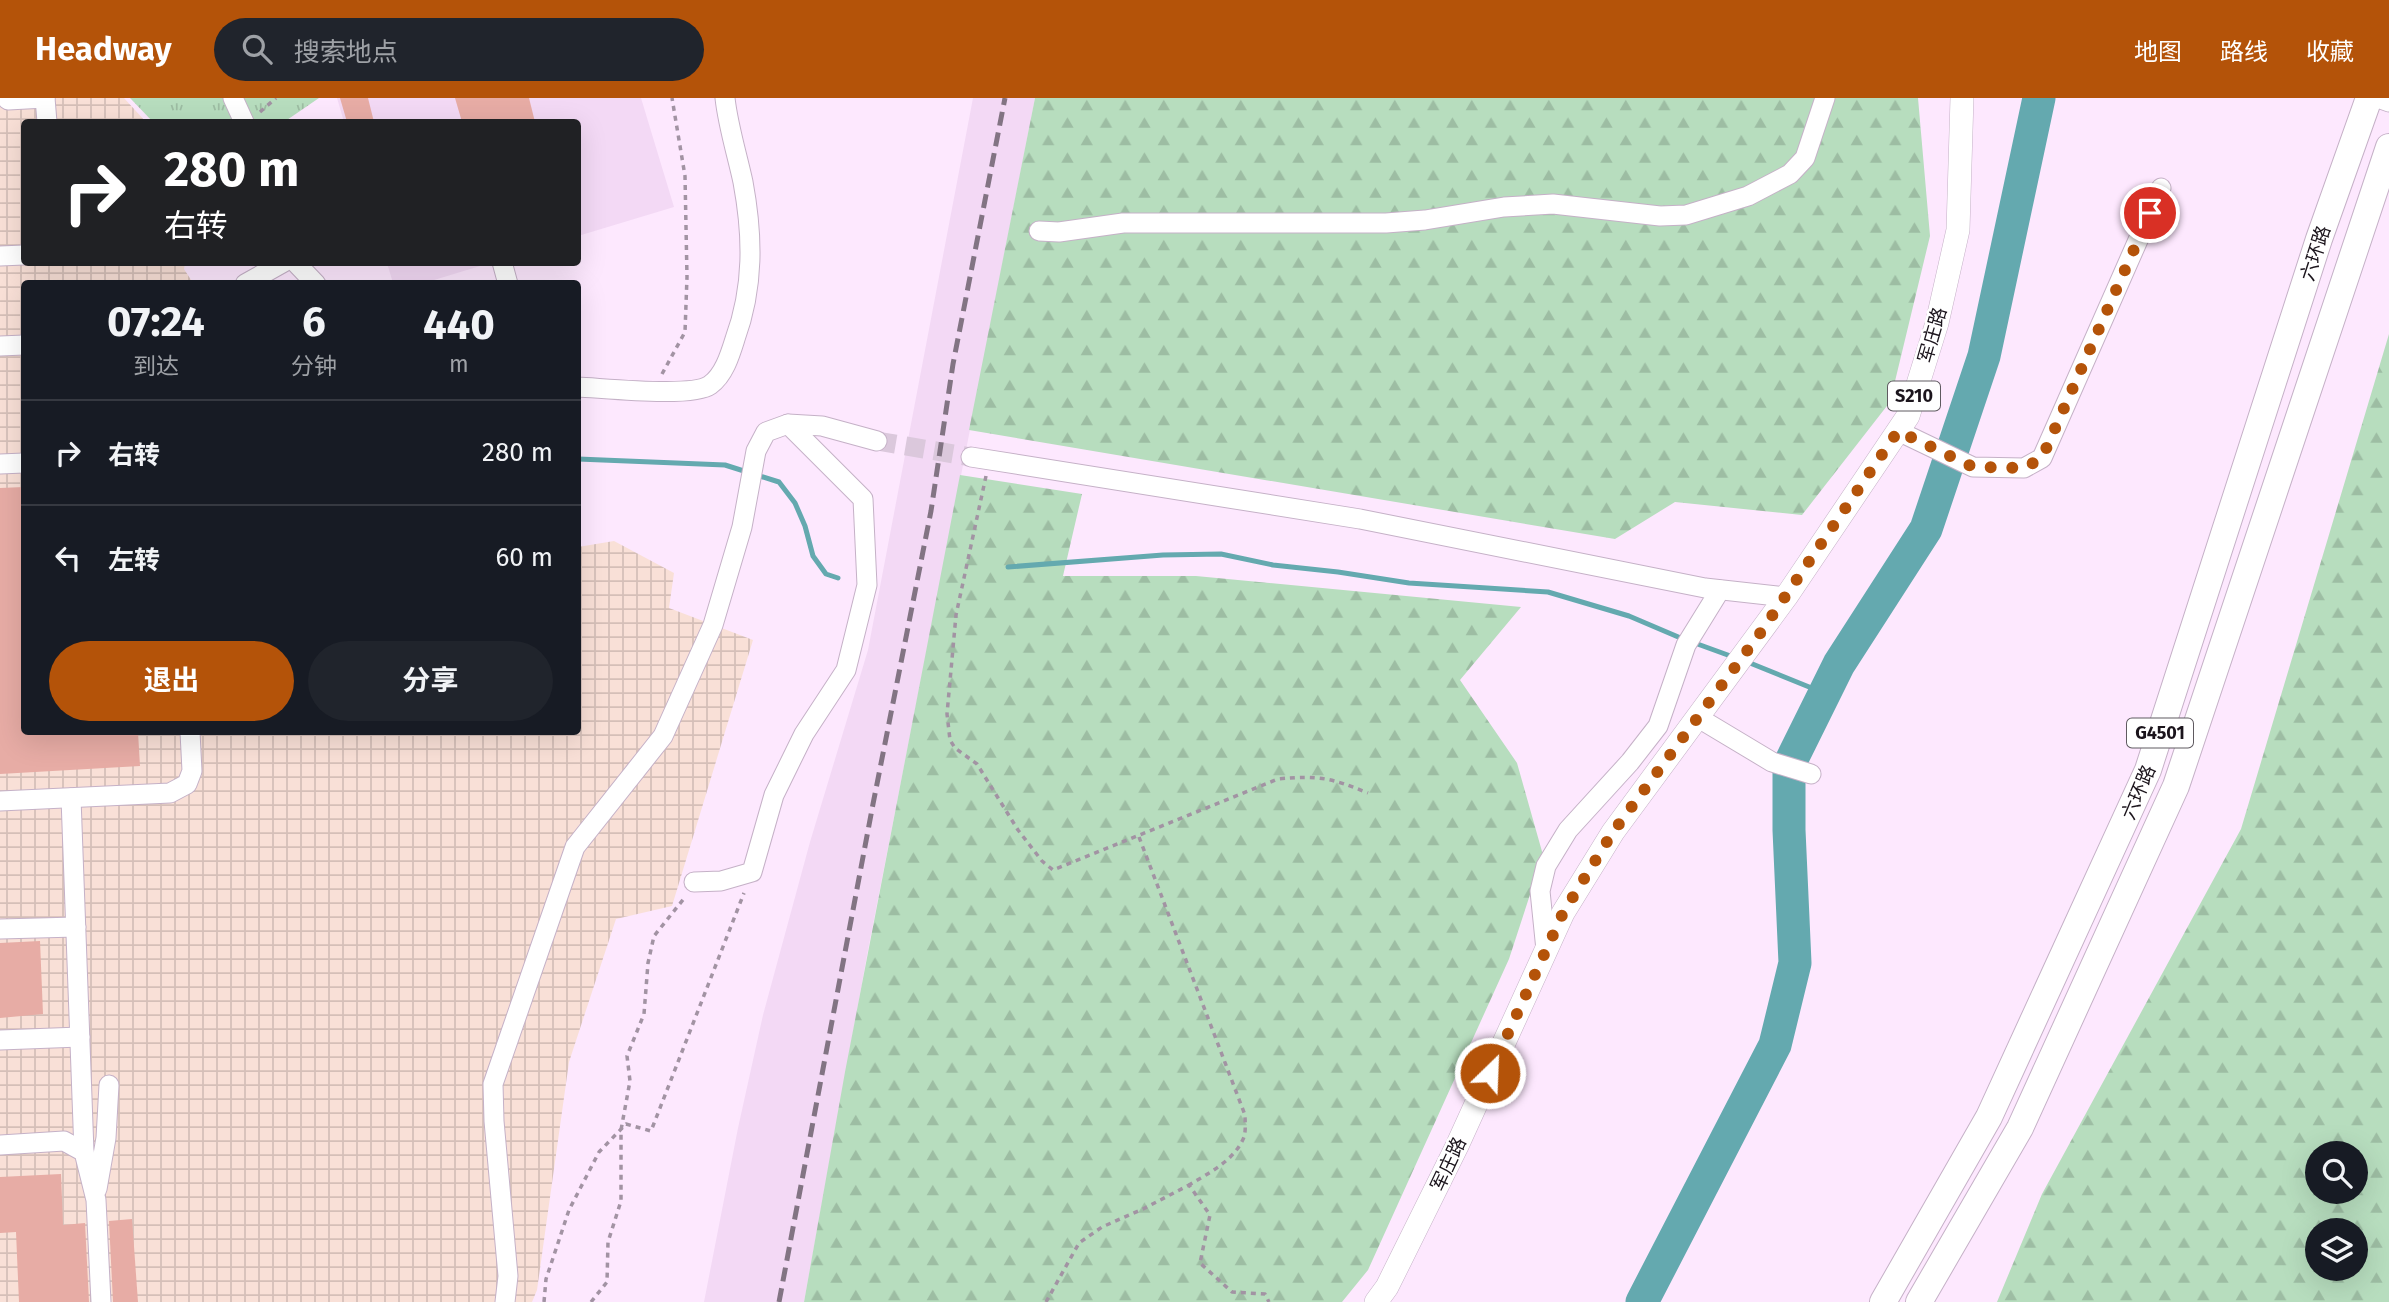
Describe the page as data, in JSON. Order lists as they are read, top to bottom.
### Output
{
  "streets": {
    "highway": ["六环路", "G4501"],
    "main road": ["军庄路", "S210"]
  },
  "page": {
    "header": "Headway",
    "search": "搜索地点",
    "nav": ["地图", "路线", "收藏"],
    "turn": ["280 m", "右转"],
    "eta": [
      "07:24",
      "到达",
      "6",
      "分钟",
      "440",
      "m"
    ],
    "list": [
      {
        "name": "右转",
        "value": "280 m"
      },
      {
        "name": "左转",
        "value": "60 m"
      }
    ],
    "buttons": ["退出", "分享"]
  }
}
